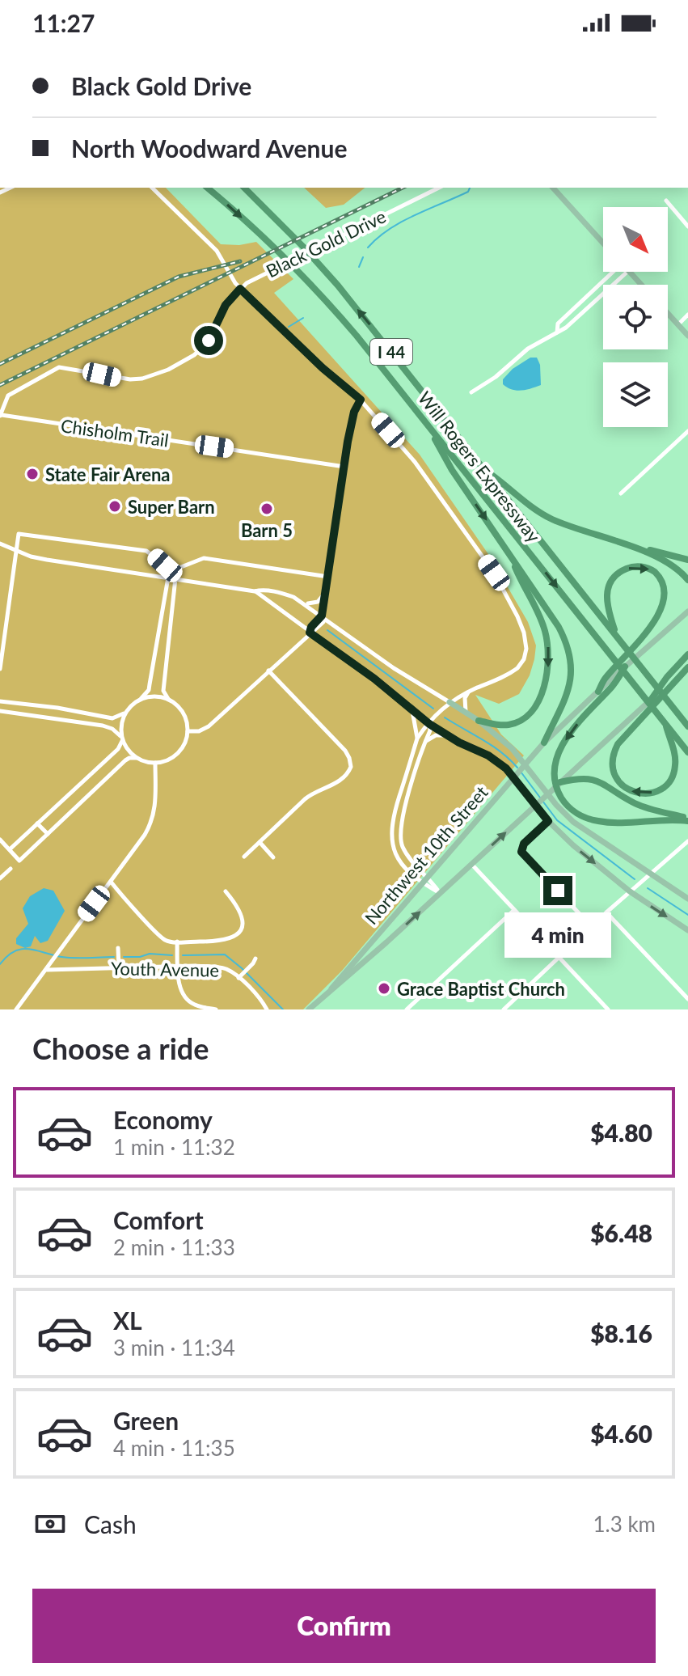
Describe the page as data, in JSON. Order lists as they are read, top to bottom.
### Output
{
  "streets": {
    "highway": ["I 44", "Will Rogers Expressway"],
    "main road": ["Northwest 10th Street"],
    "street": ["Black Gold Drive", "Chisholm Trail", "Youth Avenue"]
  },
  "crossings": [
    ["Black Gold Drive", "Chisholm Trail"]
  ],
  "places": [
    "State Fair Arena",
    "Super Barn",
    "Barn 5",
    "Grace Baptist Church"
  ],
  "north": "bottom right",
  "page": {
    "status": "11:27",
    "banner": ["Black Gold Drive", "North Woodward Avenue"],
    "bubble": "4 min",
    "heading": "Choose a ride",
    "list": [
      {
        "name": "Economy",
        "note": "1 min · 11:32",
        "value": "$4.80"
      },
      {
        "name": "Comfort",
        "note": "2 min · 11:33",
        "value": "$6.48"
      },
      {
        "name": "XL",
        "note": "3 min · 11:34",
        "value": "$8.16"
      },
      {
        "name": "Green",
        "note": "4 min · 11:35",
        "value": "$4.60"
      }
    ],
    "pay": ["Cash", "1.3 km"],
    "buttons": "Confirm"
  }
}
